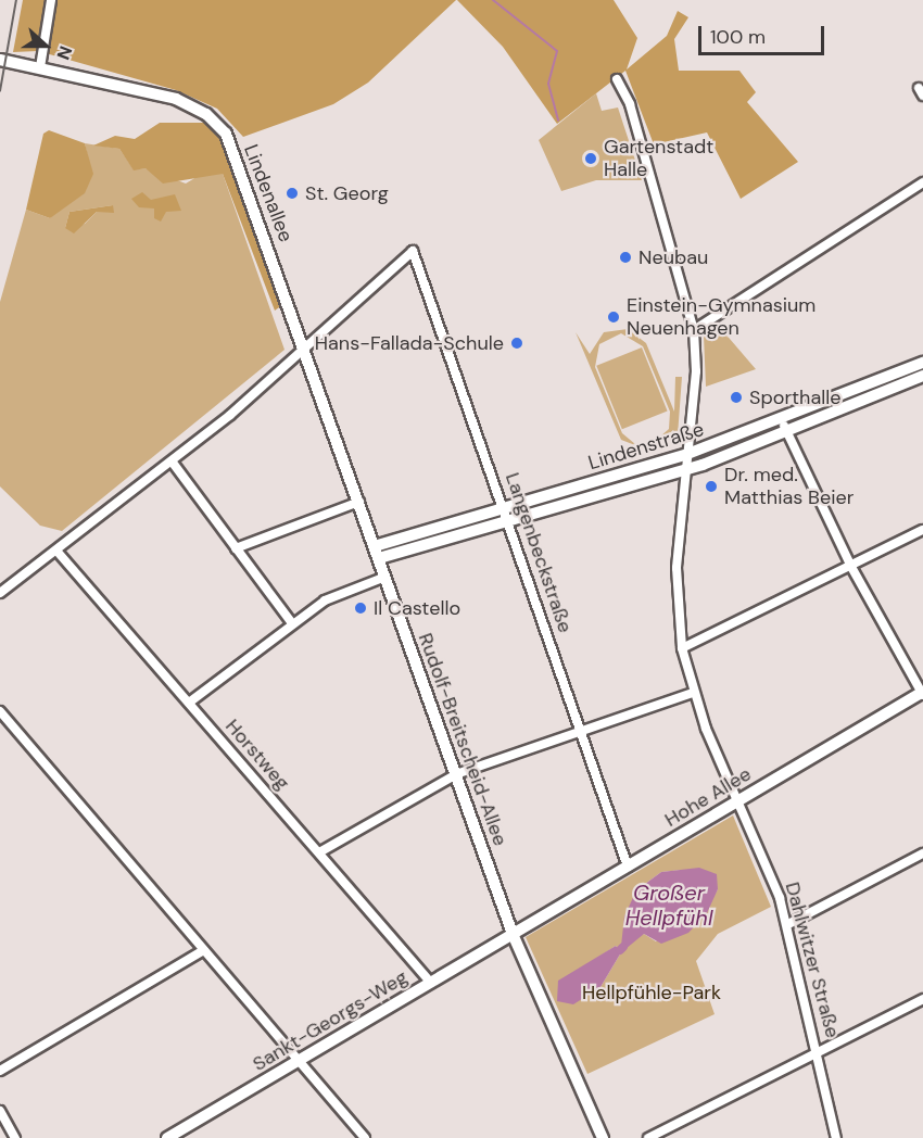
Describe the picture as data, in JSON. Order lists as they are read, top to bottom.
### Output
{
  "streets": {
    "street": [
      "Lindenallee",
      "Lindenstraße",
      "Langenbeckstraße",
      "Rudolf-Breitscheid-Allee",
      "Horstweg",
      "Hohe Allee",
      "Dahlwitzer Straße",
      "Sankt-Georgs-Weg"
    ]
  },
  "crossings": [
    ["Lindenallee", "Langenbeckstraße"],
    ["Lindenallee", "Rudolf-Breitscheid-Allee"],
    ["Lindenstraße", "Langenbeckstraße"],
    ["Lindenstraße", "Rudolf-Breitscheid-Allee"],
    ["Lindenstraße", "Dahlwitzer Straße"],
    ["Langenbeckstraße", "Rudolf-Breitscheid-Allee"],
    ["Langenbeckstraße", "Hohe Allee"],
    ["Rudolf-Breitscheid-Allee", "Hohe Allee"],
    ["Rudolf-Breitscheid-Allee", "Sankt-Georgs-Weg"],
    ["Horstweg", "Sankt-Georgs-Weg"],
    ["Hohe Allee", "Dahlwitzer Straße"],
    ["Hohe Allee", "Sankt-Georgs-Weg"]
  ],
  "water": ["Großer Hellpfühl"],
  "parks": ["Hellpfühle-Park"],
  "places": [
    "Gartenstadt Halle",
    "St. Georg",
    "Neubau",
    "Einstein-Gymnasium Neuenhagen",
    "Hans-Fallada-Schule",
    "Sporthalle",
    "Dr. med. Matthias Beier",
    "Il Castello"
  ],
  "scale_bar": "100 m",
  "north": "right"
}
